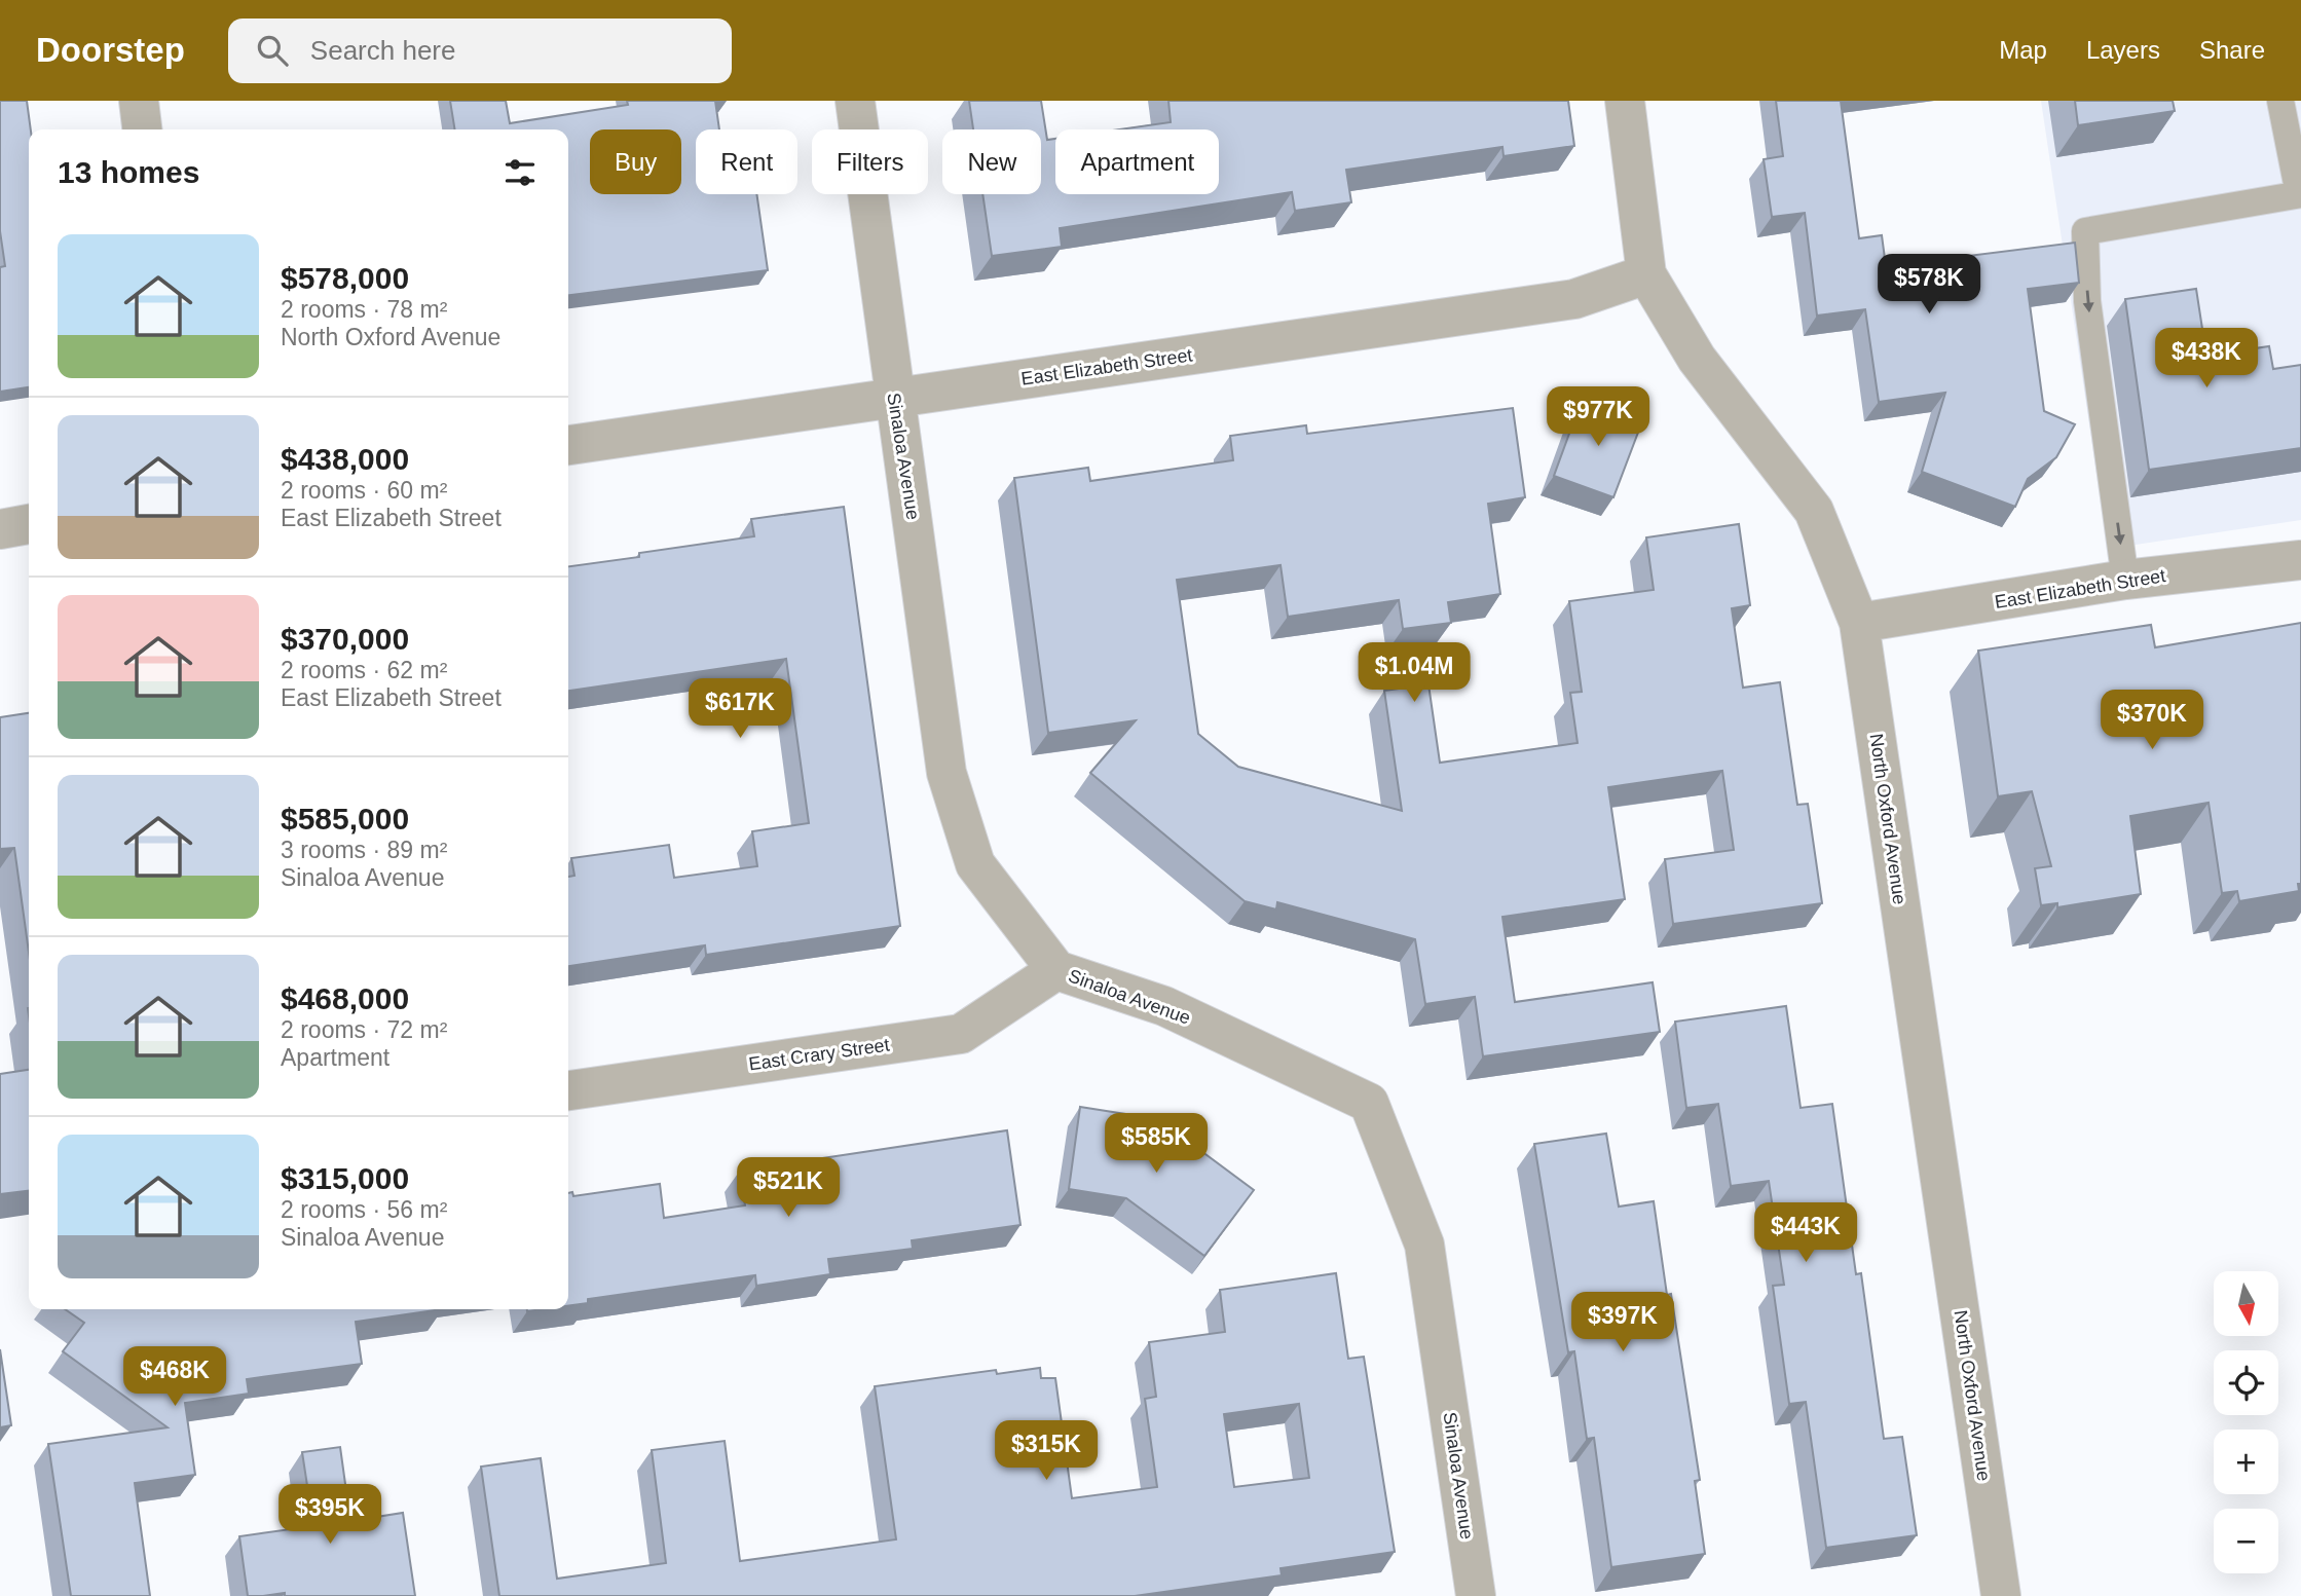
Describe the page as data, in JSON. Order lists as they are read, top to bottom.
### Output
{
  "streets": {
    "street": [
      "East Elizabeth Street",
      "Sinaloa Avenue",
      "North Oxford Avenue",
      "East Crary Street"
    ]
  },
  "crossings": [
    ["East Elizabeth Street", "Sinaloa Avenue"],
    ["East Elizabeth Street", "North Oxford Avenue"],
    ["Sinaloa Avenue", "East Crary Street"]
  ],
  "north": "bottom",
  "page": {
    "header": "Doorstep",
    "search": "Search here",
    "nav": ["Map", "Layers", "Share"],
    "chip": [
      "Buy",
      "Rent",
      "Filters",
      "New",
      "Apartment"
    ],
    "heading": "13 homes",
    "list": [
      {
        "name": "$578,000",
        "note": "2 rooms · 78 m² · North Oxford Avenue"
      },
      {
        "name": "$438,000",
        "note": "2 rooms · 60 m² · East Elizabeth Street"
      },
      {
        "name": "$370,000",
        "note": "2 rooms · 62 m² · East Elizabeth Street"
      },
      {
        "name": "$585,000",
        "note": "3 rooms · 89 m² · Sinaloa Avenue"
      },
      {
        "name": "$468,000",
        "note": "2 rooms · 72 m² · Apartment"
      },
      {
        "name": "$315,000",
        "note": "2 rooms · 56 m² · Sinaloa Avenue"
      }
    ],
    "price": [
      "$578K",
      "$438K",
      "$977K",
      "$1.04M",
      "$617K",
      "$370K",
      "$585K",
      "$521K",
      "$443K",
      "$397K",
      "$468K",
      "$315K",
      "$395K"
    ],
    "map_buttons": ["+", "−"]
  }
}
